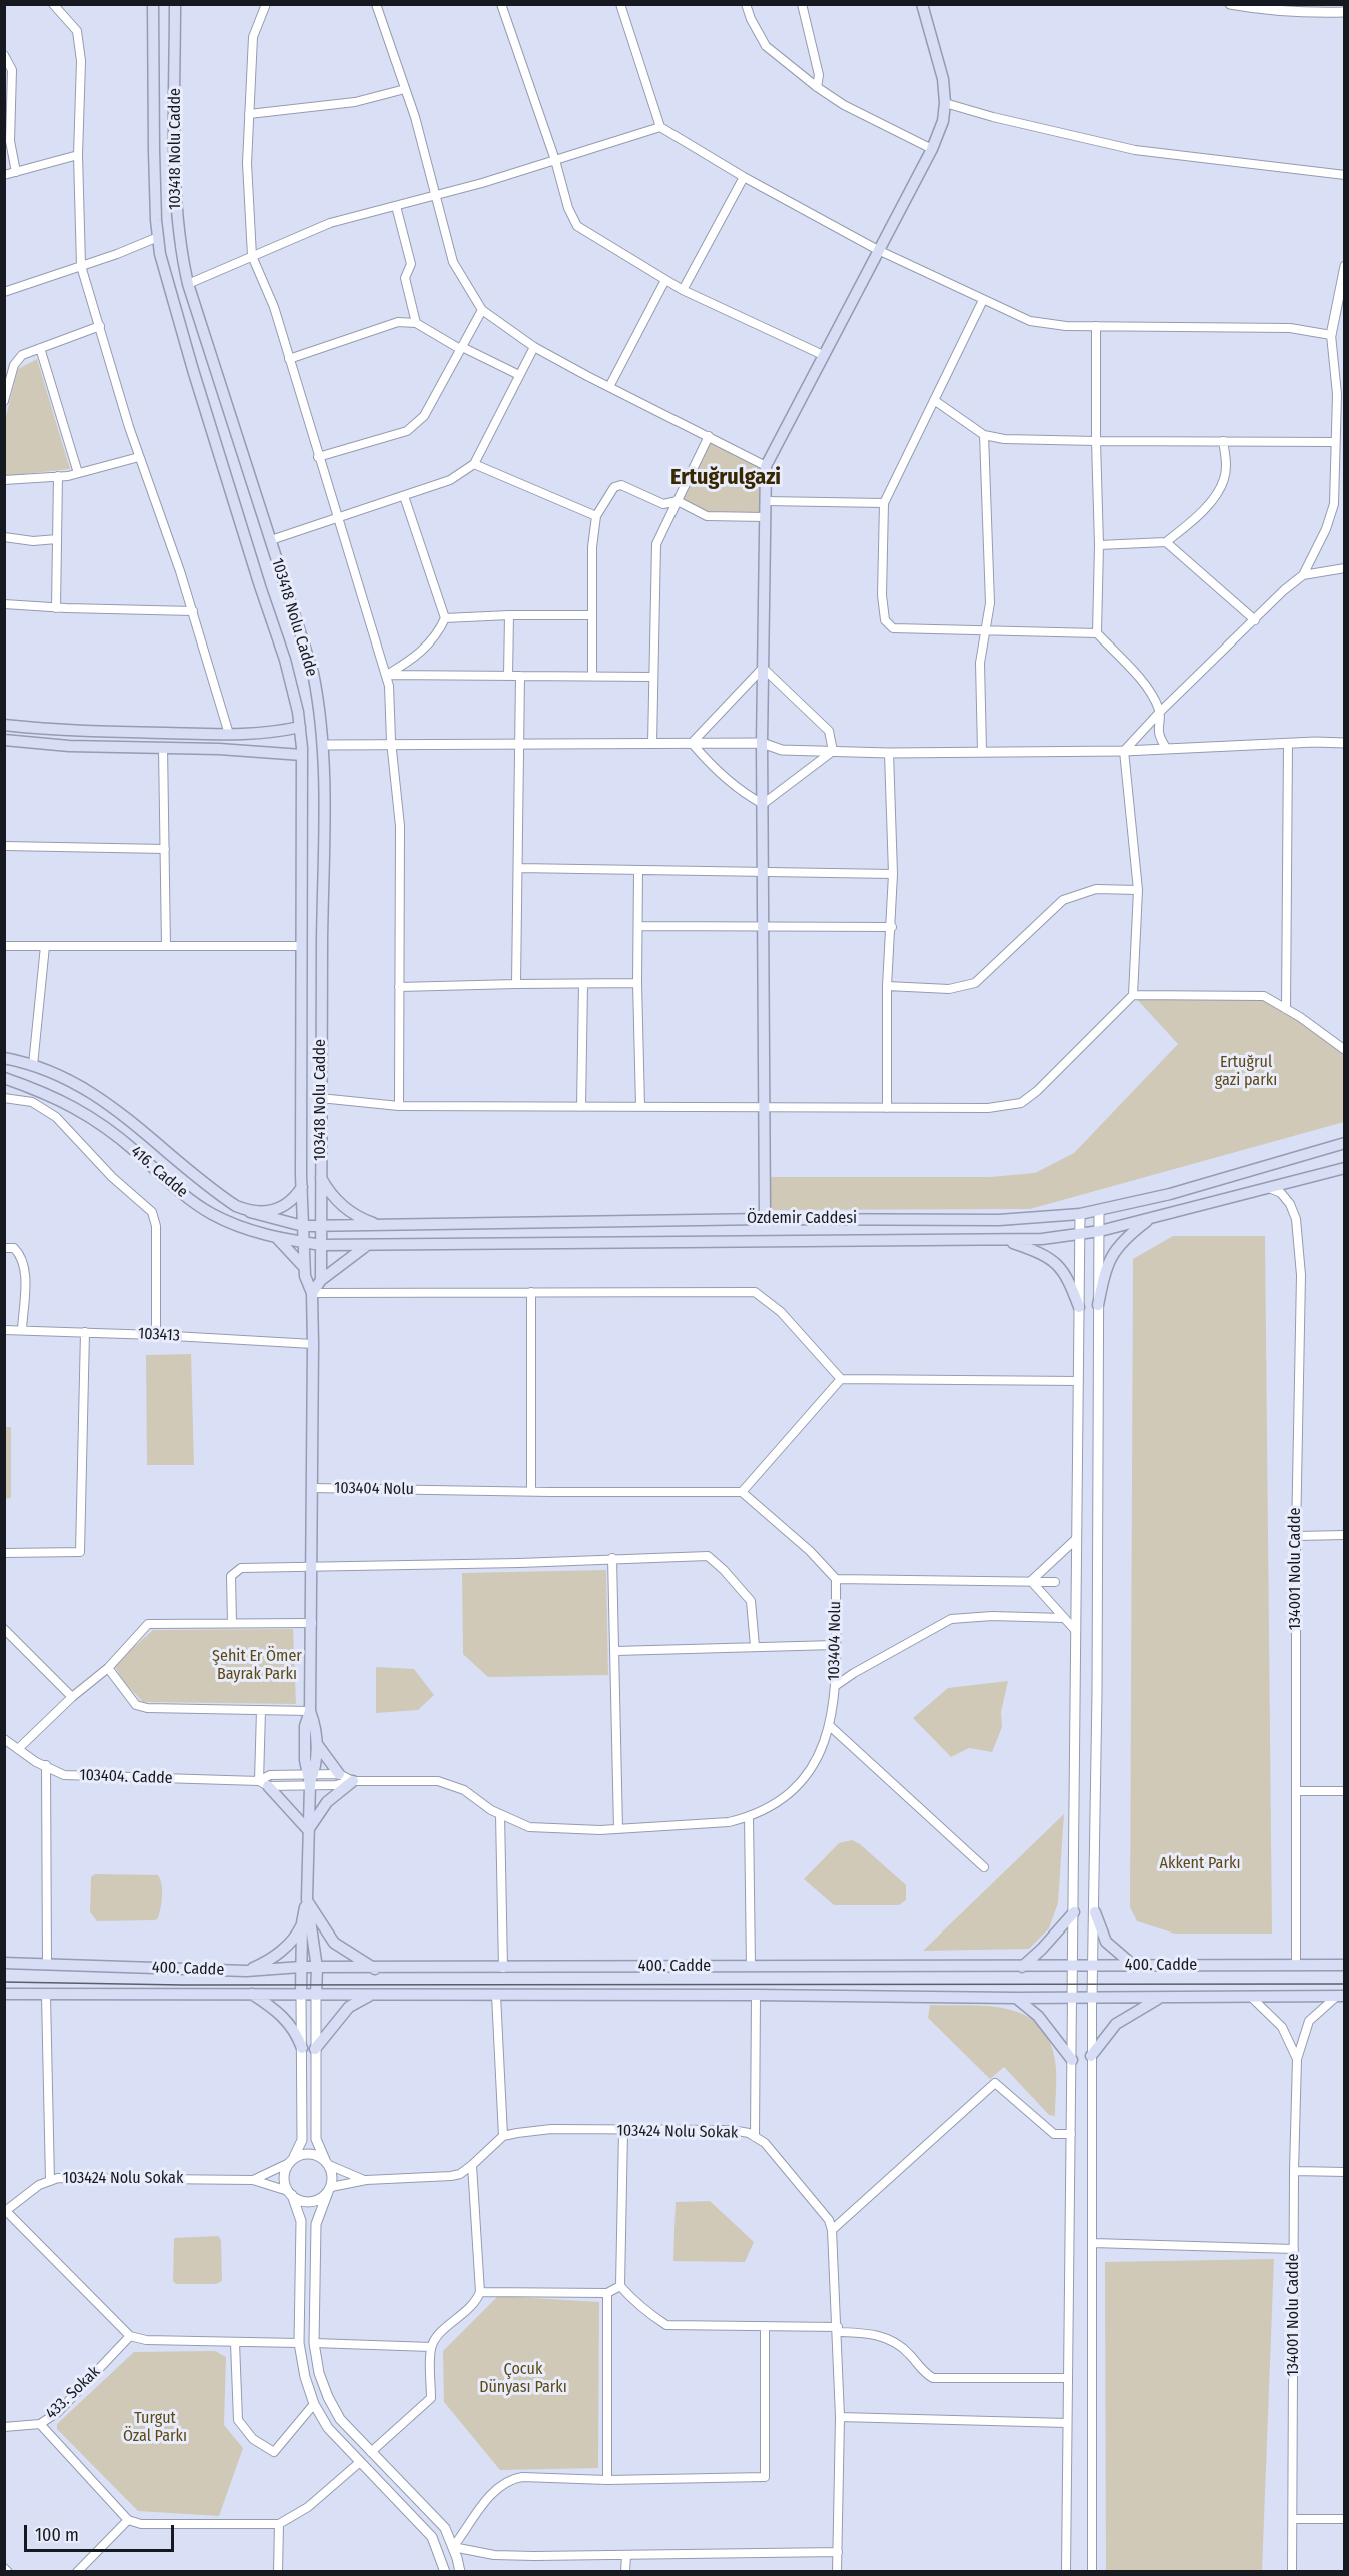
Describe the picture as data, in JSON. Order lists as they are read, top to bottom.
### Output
{
  "streets": {
    "main road": [
      "103418 Nolu Cadde",
      "416. Cadde",
      "Özdemir Caddesi",
      "400. Cadde"
    ],
    "street": [
      "103413",
      "103404 Nolu",
      "134001 Nolu Cadde",
      "103404. Cadde",
      "103424 Nolu Sokak",
      "433. Sokak"
    ]
  },
  "crossings": [
    ["103418 Nolu Cadde", "416. Cadde"],
    ["103418 Nolu Cadde", "Özdemir Caddesi"],
    ["416. Cadde", "Özdemir Caddesi"],
    ["Özdemir Caddesi", "134001 Nolu Cadde"],
    ["103404 Nolu", "103404. Cadde"],
    ["103404 Nolu", "400. Cadde"],
    ["134001 Nolu Cadde", "400. Cadde"],
    ["103404. Cadde", "400. Cadde"],
    ["400. Cadde", "103424 Nolu Sokak"]
  ],
  "districts": ["Ertuğrulgazi"],
  "parks": [
    "Ertuğrul gazi parkı",
    "Şehit Er Ömer Bayrak Parkı",
    "Akkent Parkı",
    "Çocuk Dünyası Parkı",
    "Turgut Özal Parkı"
  ],
  "scale_bar": "100 m"
}
